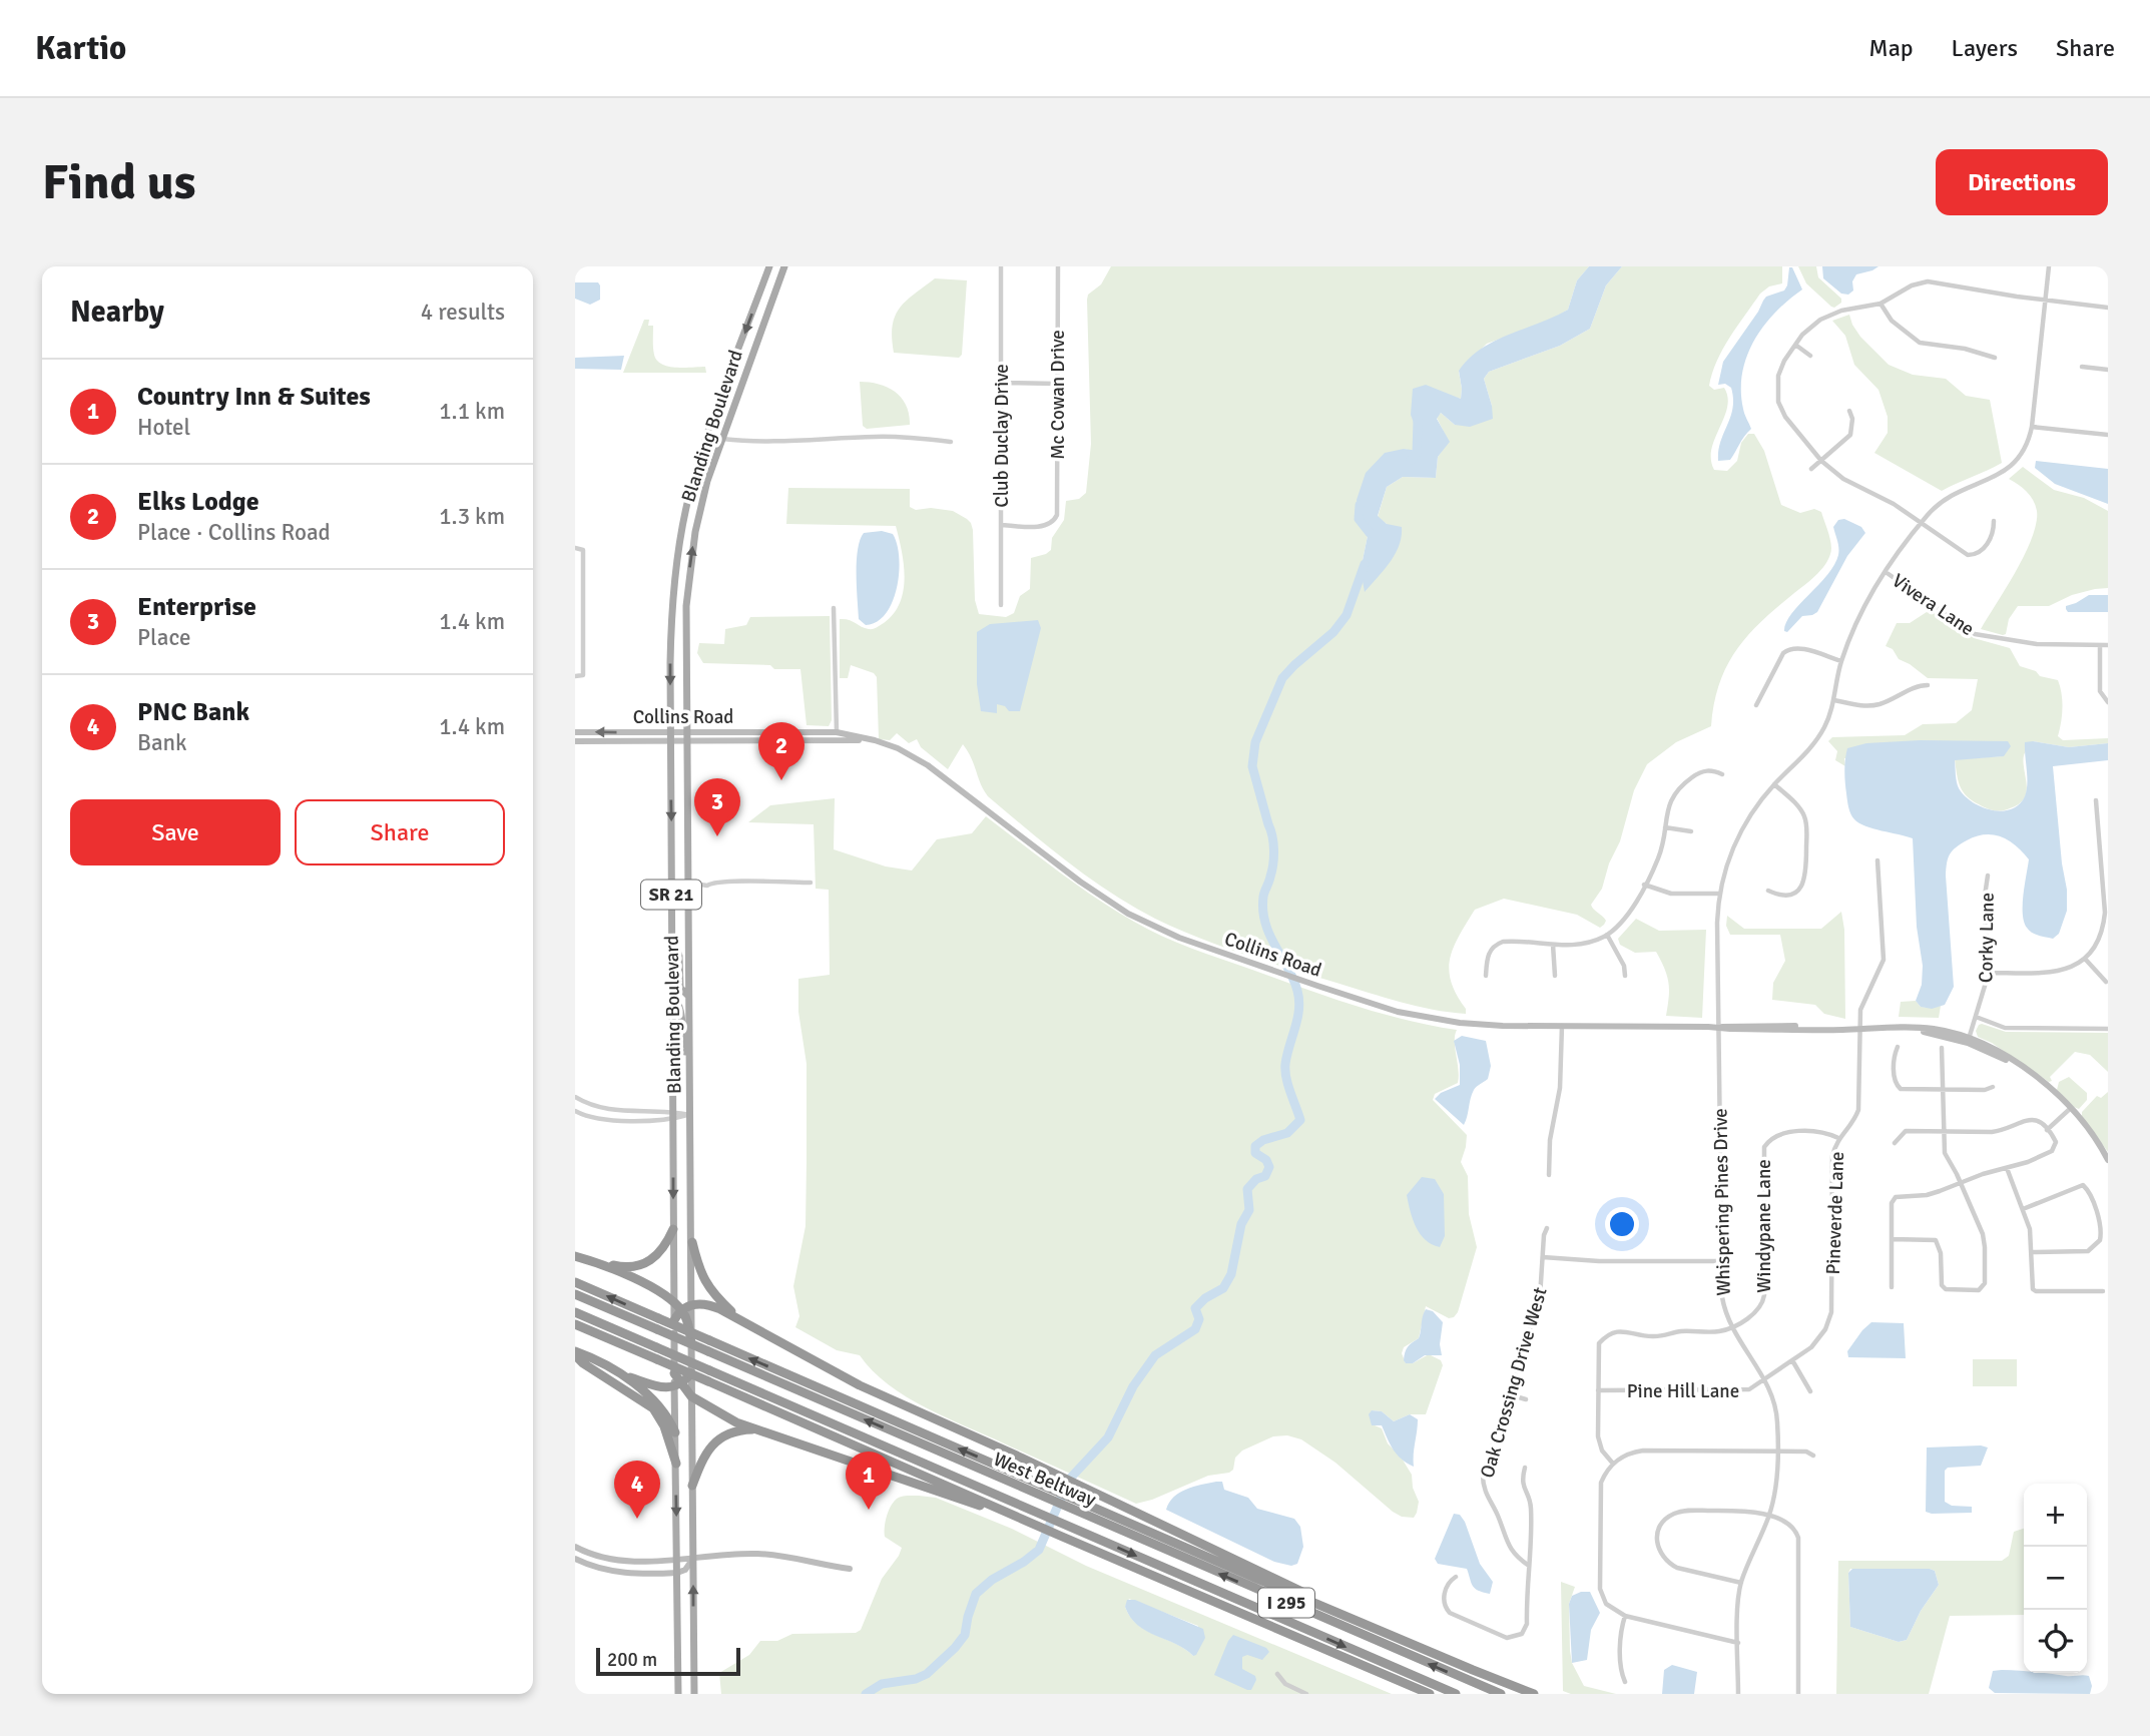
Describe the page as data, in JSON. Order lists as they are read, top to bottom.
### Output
{
  "streets": {
    "highway": ["West Beltway", "I 295"],
    "main road": ["Blanding Boulevard", "SR 21"],
    "street": [
      "Mc Cowan Drive",
      "Club Duclay Drive",
      "Vivera Lane",
      "Collins Road",
      "Corky Lane",
      "Whispering Pines Drive",
      "Pineverde Lane",
      "Windypane Lane",
      "Oak Crossing Drive West",
      "Pine Hill Lane"
    ]
  },
  "crossings": [
    ["Mc Cowan Drive", "Club Duclay Drive"],
    ["Blanding Boulevard", "Collins Road"],
    ["Vivera Lane", "Whispering Pines Drive"],
    ["Collins Road", "Corky Lane"],
    ["Collins Road", "Whispering Pines Drive"],
    ["Collins Road", "Pineverde Lane"],
    ["Whispering Pines Drive", "Pineverde Lane"],
    ["Whispering Pines Drive", "Windypane Lane"],
    ["Whispering Pines Drive", "Pine Hill Lane"],
    ["Pineverde Lane", "Windypane Lane"],
    ["Pineverde Lane", "Pine Hill Lane"]
  ],
  "scale_bar": "200 m",
  "page": {
    "header": "Kartio",
    "nav": ["Map", "Layers", "Share"],
    "buttons": [
      "Directions",
      ["Save", "Share"]
    ],
    "title": "Find us",
    "heading": ["Nearby", "4 results"],
    "list": [
      {
        "mark": "1",
        "name": "Country Inn & Suites",
        "note": "Hotel",
        "value": "1.1 km"
      },
      {
        "mark": "2",
        "name": "Elks Lodge",
        "note": "Place · Collins Road",
        "value": "1.3 km"
      },
      {
        "mark": "3",
        "name": "Enterprise",
        "note": "Place",
        "value": "1.4 km"
      },
      {
        "mark": "4",
        "name": "PNC Bank",
        "note": "Bank",
        "value": "1.4 km"
      }
    ],
    "pins": [
      "2",
      "3",
      "1",
      "4"
    ],
    "map_buttons": ["+", "−"],
    "scale": "200 m"
  }
}
